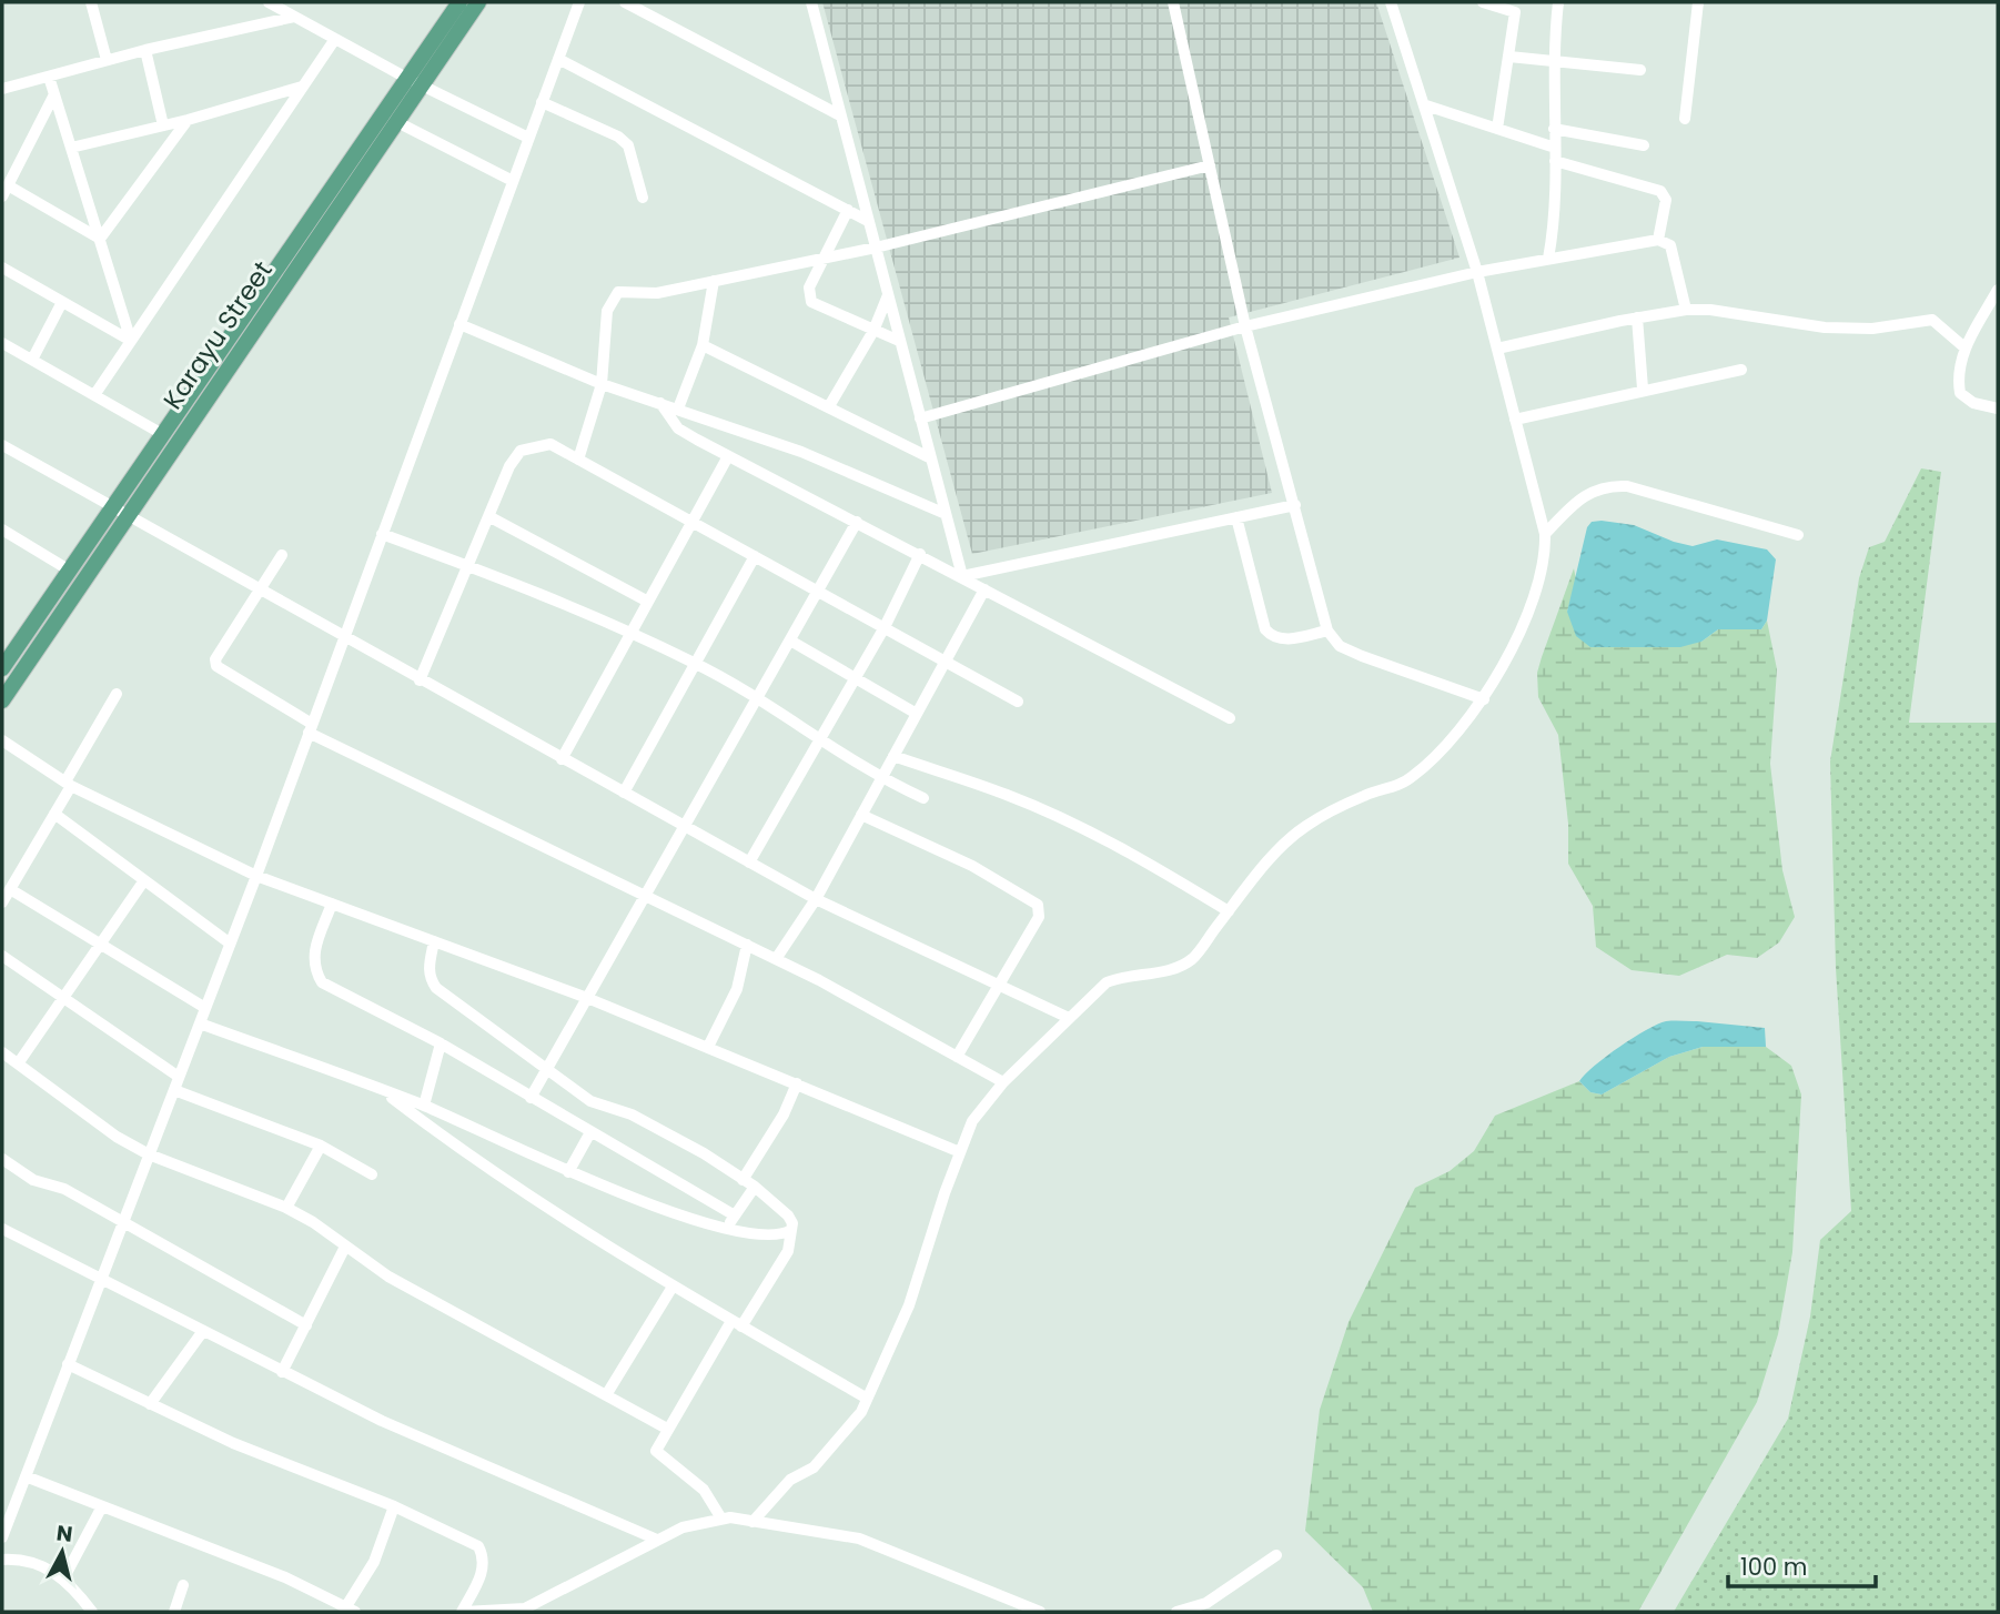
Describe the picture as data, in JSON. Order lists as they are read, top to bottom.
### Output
{
  "streets": {
    "main road": ["Karayu Street"]
  },
  "scale_bar": "100 m",
  "north": "top"
}
